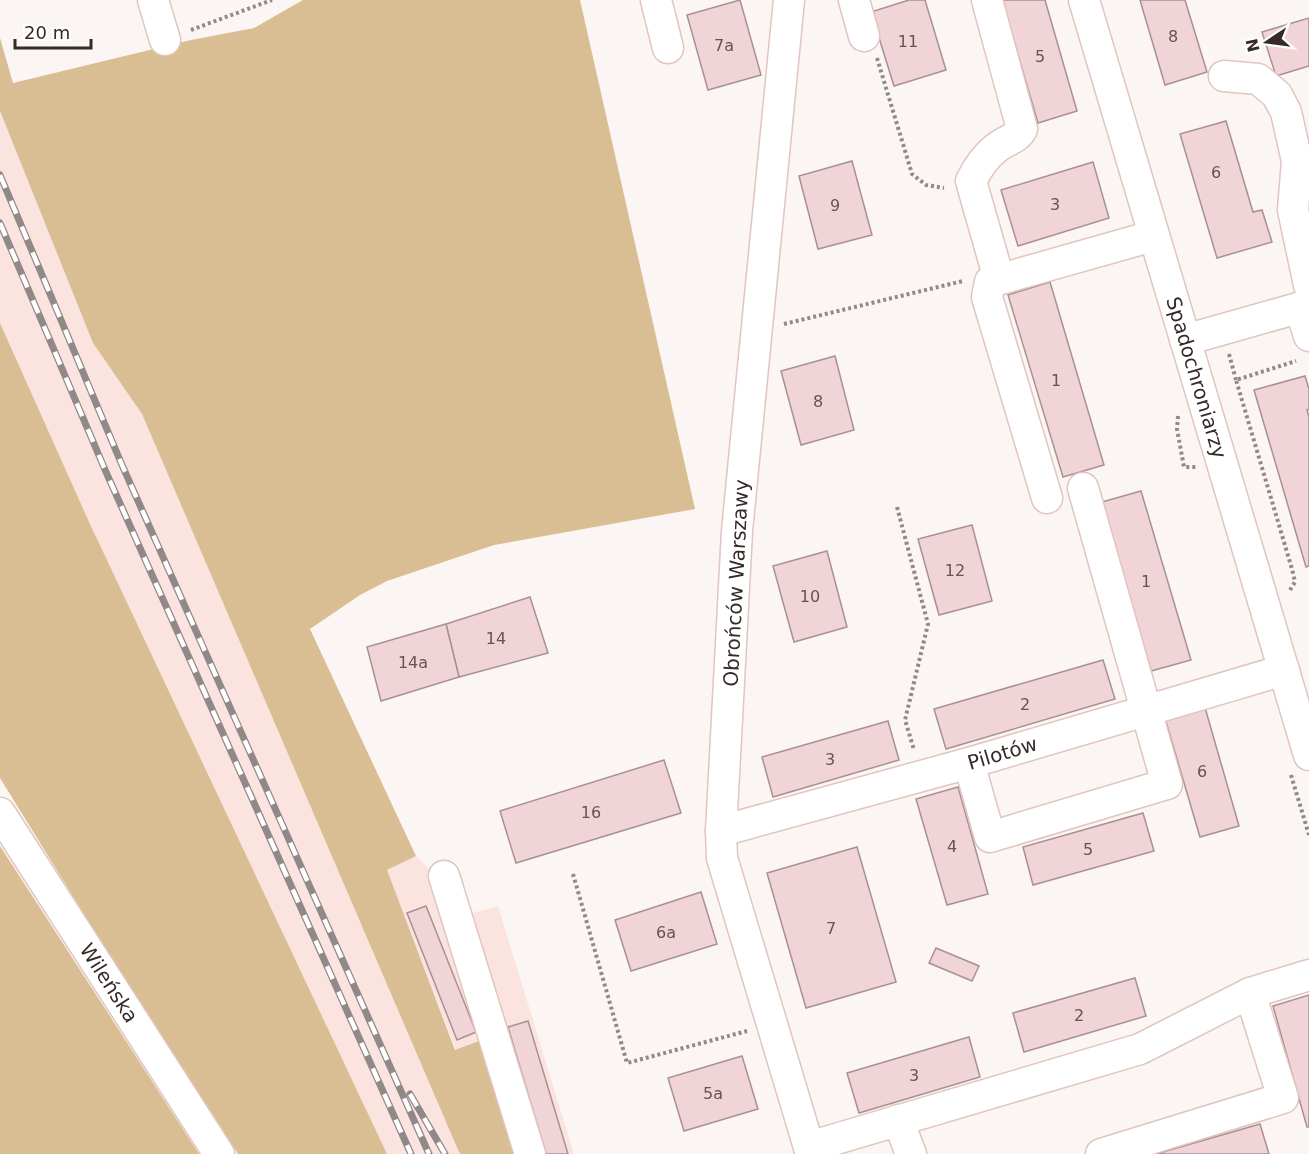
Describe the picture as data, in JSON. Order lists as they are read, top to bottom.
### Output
{
  "streets": {
    "street": [
      "Spadochroniarzy",
      "Obrońców Warszawy",
      "Pilotów",
      "Wileńska"
    ]
  },
  "crossings": [
    ["Spadochroniarzy", "Pilotów"],
    ["Obrońców Warszawy", "Pilotów"]
  ],
  "house_numbers": [
    "8",
    "11",
    "7a",
    "5",
    "6",
    "3",
    "9",
    "1",
    "8",
    "12",
    "1",
    "10",
    "14",
    "14a",
    "2",
    "3",
    "6",
    "16",
    "4",
    "5",
    "7",
    "6a",
    "2",
    "3",
    "5a"
  ],
  "scale_bar": "20 m",
  "north": "left"
}
